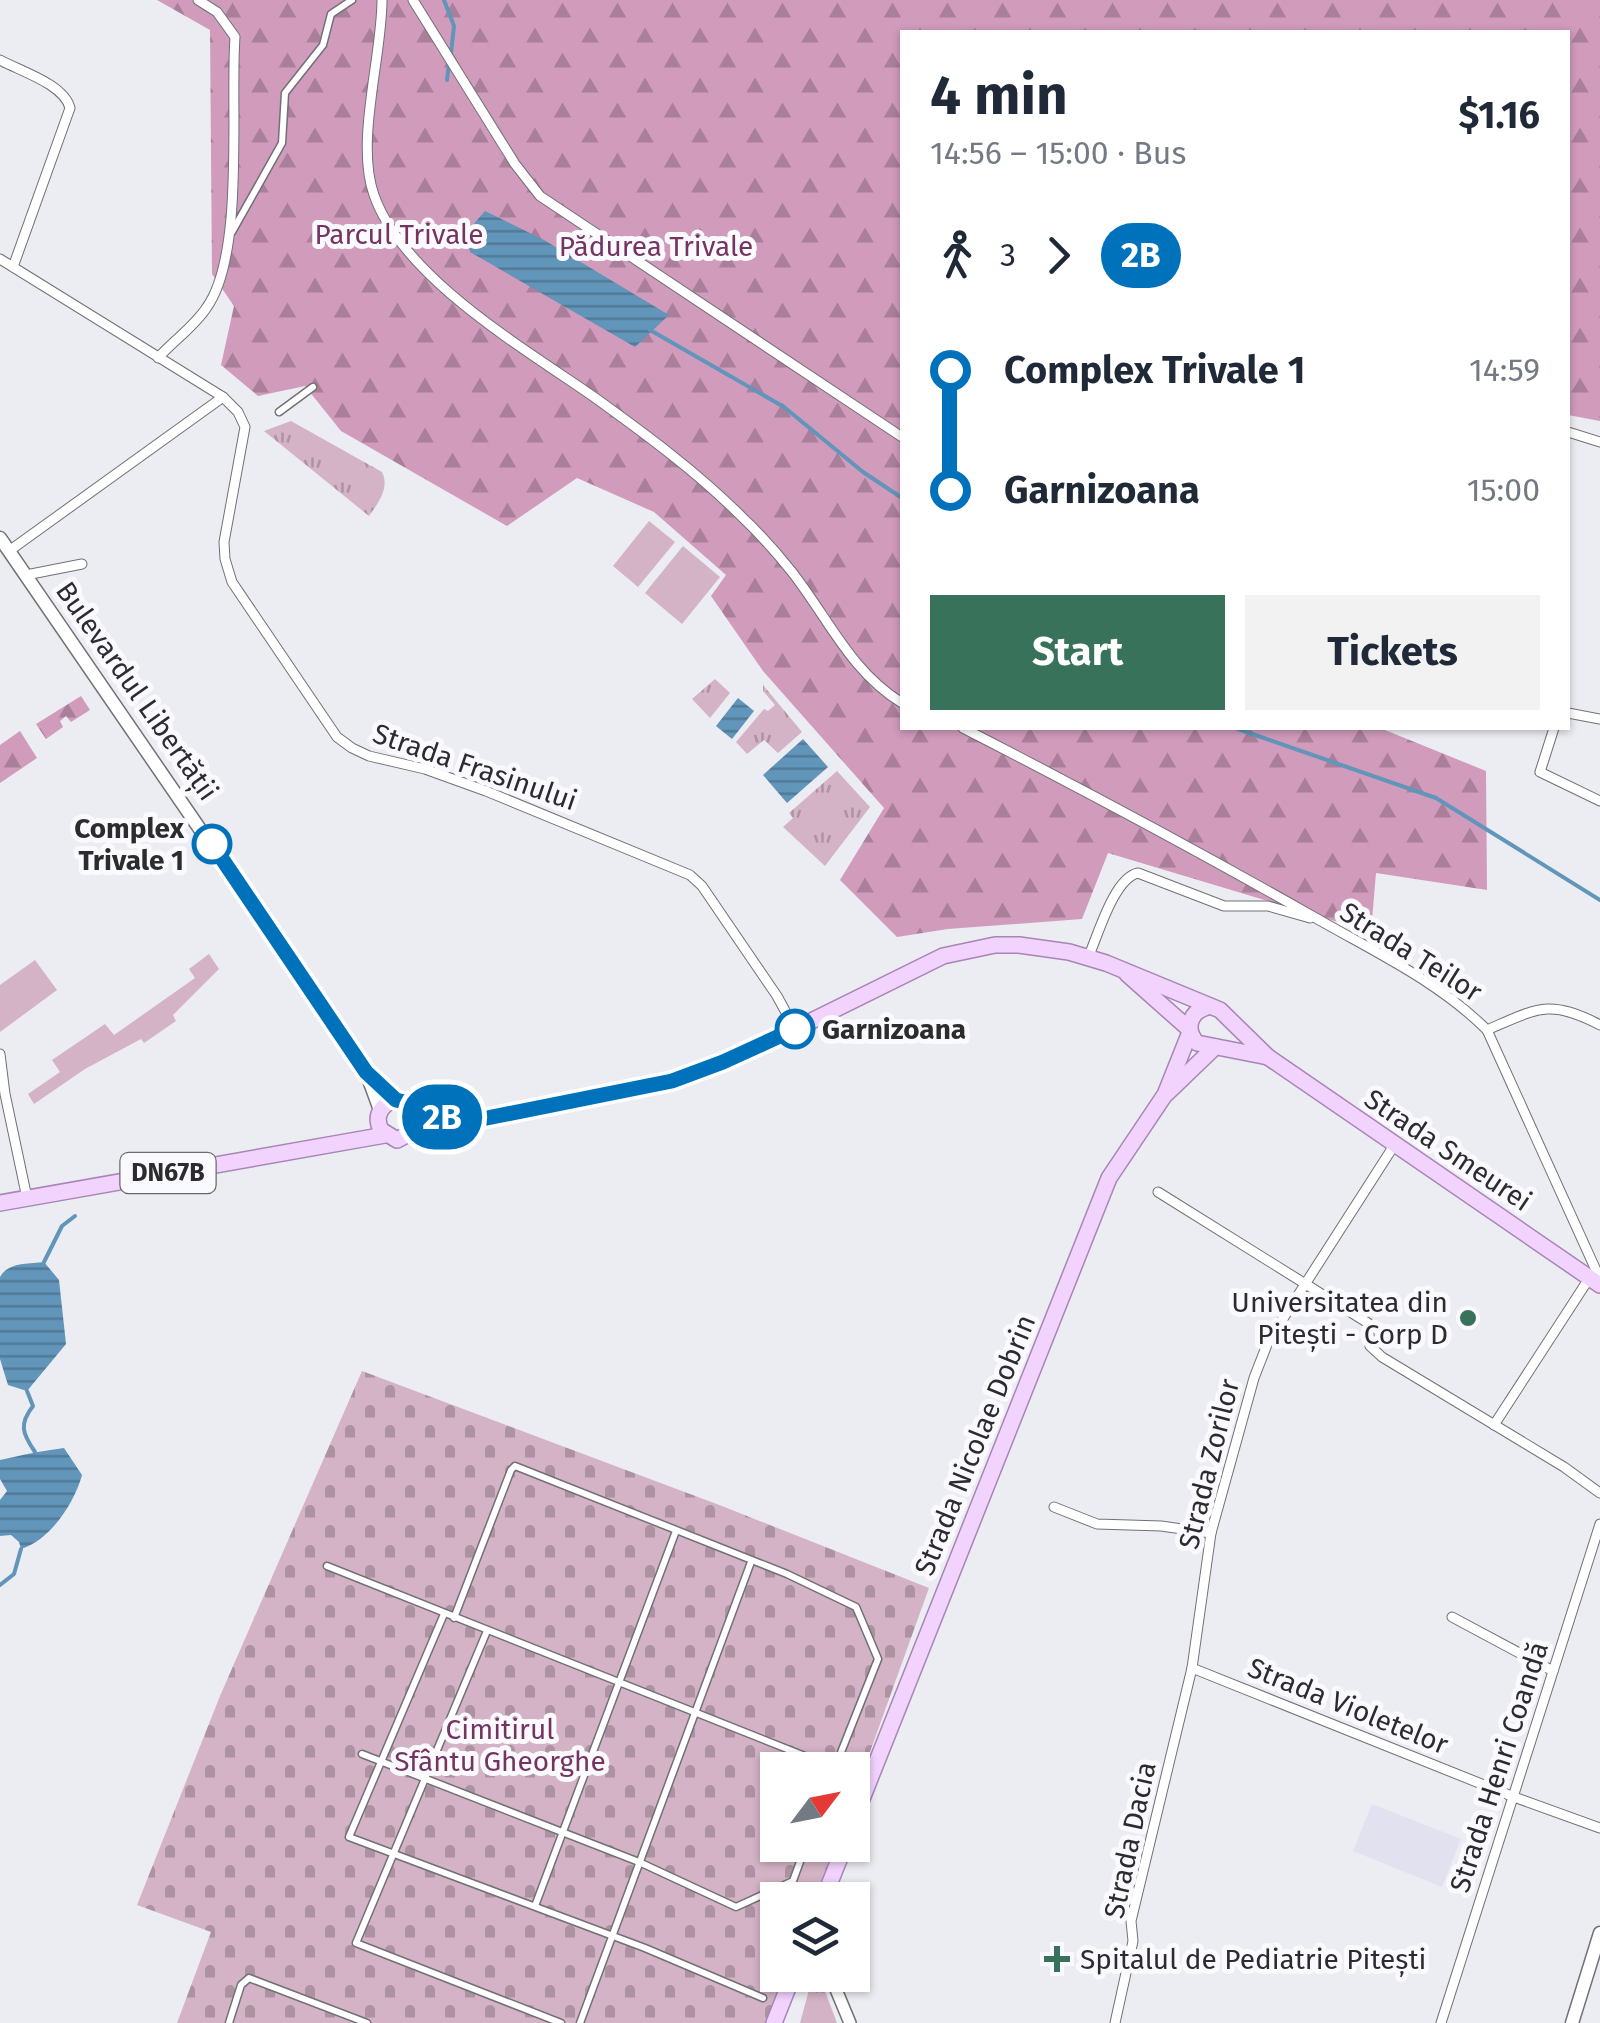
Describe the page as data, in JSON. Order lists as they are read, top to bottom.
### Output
{
  "streets": {
    "main road": [
      "Bulevardul Libertății",
      "Strada Smeurei",
      "DN67B",
      "Strada Nicolae Dobrin"
    ],
    "street": [
      "Strada Frasinului",
      "Strada Teilor",
      "Strada Zorilor",
      "Strada Violetelor",
      "Strada Henri Coandă",
      "Strada Dacia"
    ]
  },
  "crossings": [
    ["Bulevardul Libertății", "DN67B"],
    ["Strada Teilor", "Strada Smeurei"],
    ["Strada Smeurei", "Strada Nicolae Dobrin"],
    ["Strada Smeurei", "Strada Zorilor"],
    ["Strada Zorilor", "Strada Violetelor"],
    ["Strada Zorilor", "Strada Dacia"],
    ["Strada Violetelor", "Strada Henri Coandă"],
    ["Strada Violetelor", "Strada Dacia"]
  ],
  "parks": ["Parcul Trivale", "Pădurea Trivale", "Cimitirul Sfântu Gheorghe"],
  "places": {
    "other": ["Complex Trivale 1", "Garnizoana", "Universitatea din Pitești - Corp D"],
    "health": ["Spitalul de Pediatrie Pitești"]
  },
  "lines": ["bus line 2B"],
  "north": "top right",
  "page": {
    "on_map": "2B",
    "heading": ["4 min", "14:56 – 15:00 · Bus", "$1.16"],
    "legs": ["3", "2B"],
    "list": [
      {
        "name": "Complex Trivale 1",
        "value": "14:59"
      },
      {
        "name": "Garnizoana",
        "value": "15:00"
      }
    ],
    "buttons": ["Start", "Tickets"]
  }
}
